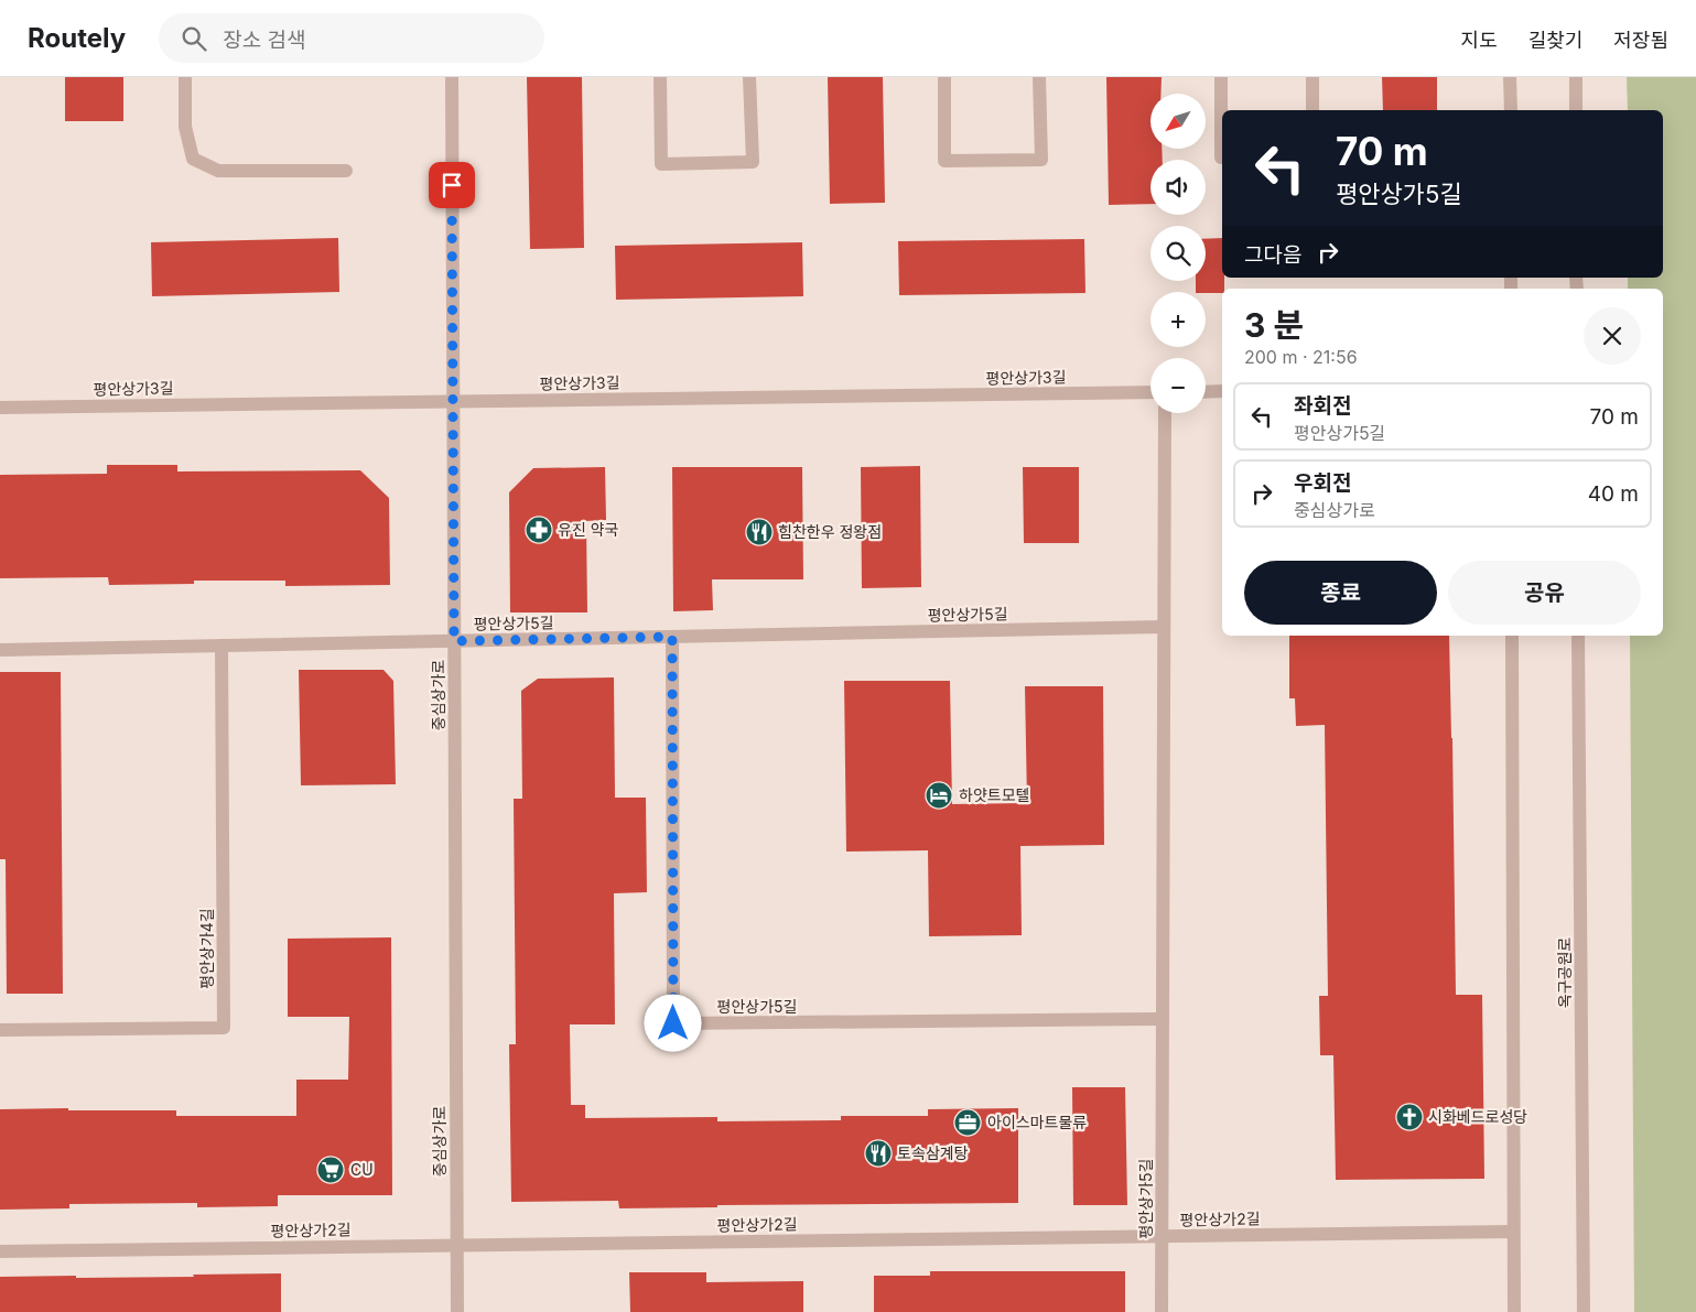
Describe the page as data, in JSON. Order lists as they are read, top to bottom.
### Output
{
  "streets": {
    "street": [
      "평안상가3길",
      "평안상가5길",
      "중심상가로",
      "평안상가4길",
      "옥구공원로",
      "평안상가2길"
    ]
  },
  "crossings": [
    ["평안상가3길", "중심상가로"],
    ["평안상가5길", "중심상가로"],
    ["평안상가5길", "평안상가2길"],
    ["중심상가로", "평안상가2길"]
  ],
  "places": {
    "pharmacy": ["유진 약국"],
    "restaurant": ["힘찬한우 정왕점", "토속삼계탕"],
    "hotel": ["하얏트모텔"],
    "church": ["시화베드로성당"],
    "office": ["아이스마트물류"],
    "supermarket": ["CU"]
  },
  "north": "bottom left",
  "page": {
    "header": "Routely",
    "search": "장소 검색",
    "nav": ["지도", "길찾기", "저장됨"],
    "map_buttons": ["+", "−"],
    "turn": ["70 m", "평안상가5길"],
    "then": "그다음",
    "heading": ["3 분", "200 m · 21:56"],
    "list": [
      {
        "name": "좌회전",
        "note": "평안상가5길",
        "value": "70 m"
      },
      {
        "name": "우회전",
        "note": "중심상가로",
        "value": "40 m"
      }
    ],
    "buttons": ["종료", "공유"]
  }
}
